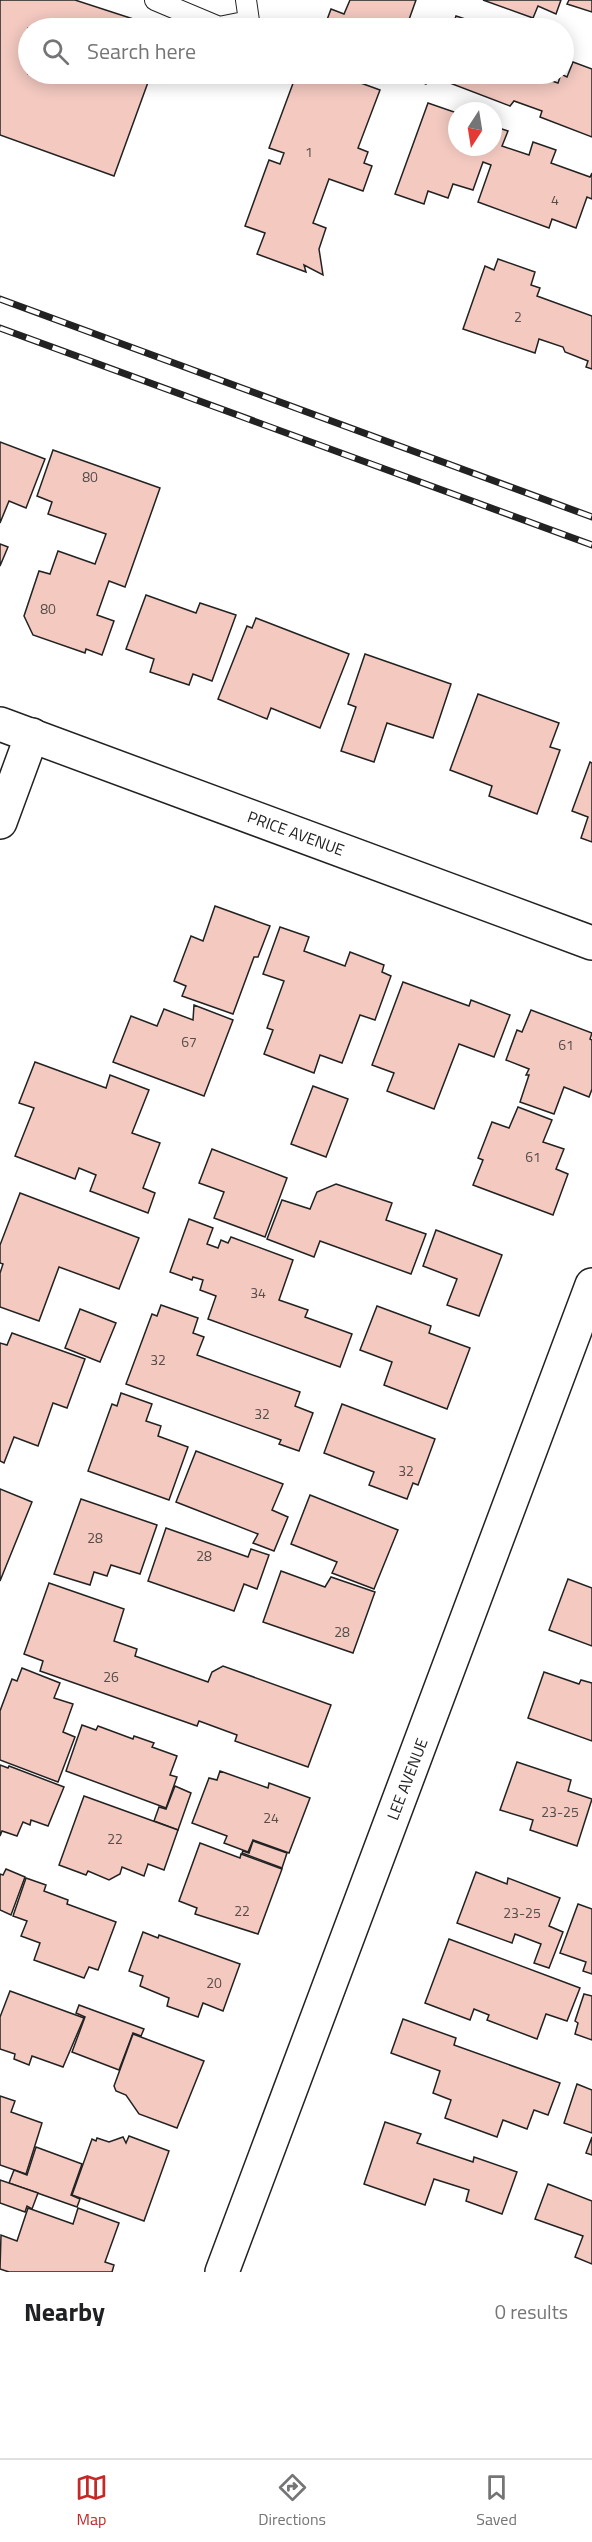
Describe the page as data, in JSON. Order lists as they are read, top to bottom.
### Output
{
  "streets": {
    "street": ["PRICE AVENUE", "LEE AVENUE"]
  },
  "house_numbers": [
    "1",
    "4",
    "2",
    "80",
    "80",
    "67",
    "61",
    "61",
    "34",
    "32",
    "32",
    "32",
    "28",
    "28",
    "28",
    "26",
    "23-25",
    "24",
    "22",
    "22",
    "23-25",
    "20"
  ],
  "north": "bottom",
  "page": {
    "search": "Search here",
    "heading": ["Nearby", "0 results"],
    "nav": ["Map", "Directions", "Saved"]
  }
}
